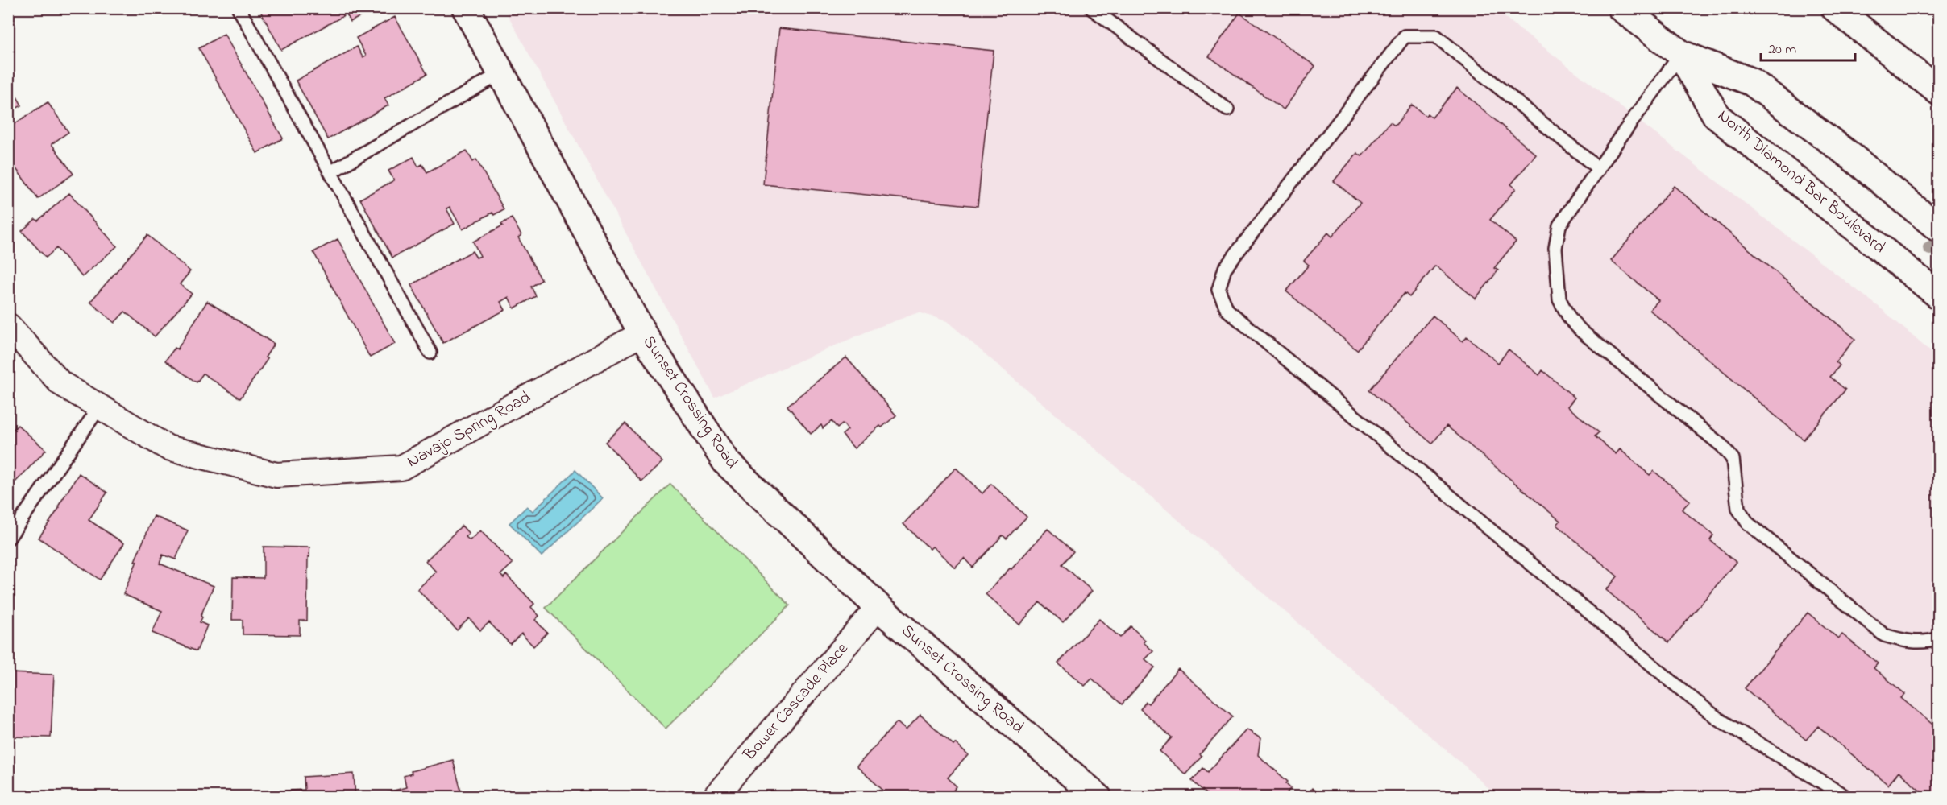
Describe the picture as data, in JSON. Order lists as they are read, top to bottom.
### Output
{
  "streets": {
    "main road": ["North Diamond Bar Boulevard", "Sunset Crossing Road"],
    "street": ["Navajo Spring Road", "Bower Cascade Place"]
  },
  "crossings": [
    ["Sunset Crossing Road", "Navajo Spring Road"],
    ["Sunset Crossing Road", "Bower Cascade Place"]
  ],
  "scale_bar": "20 m"
}
